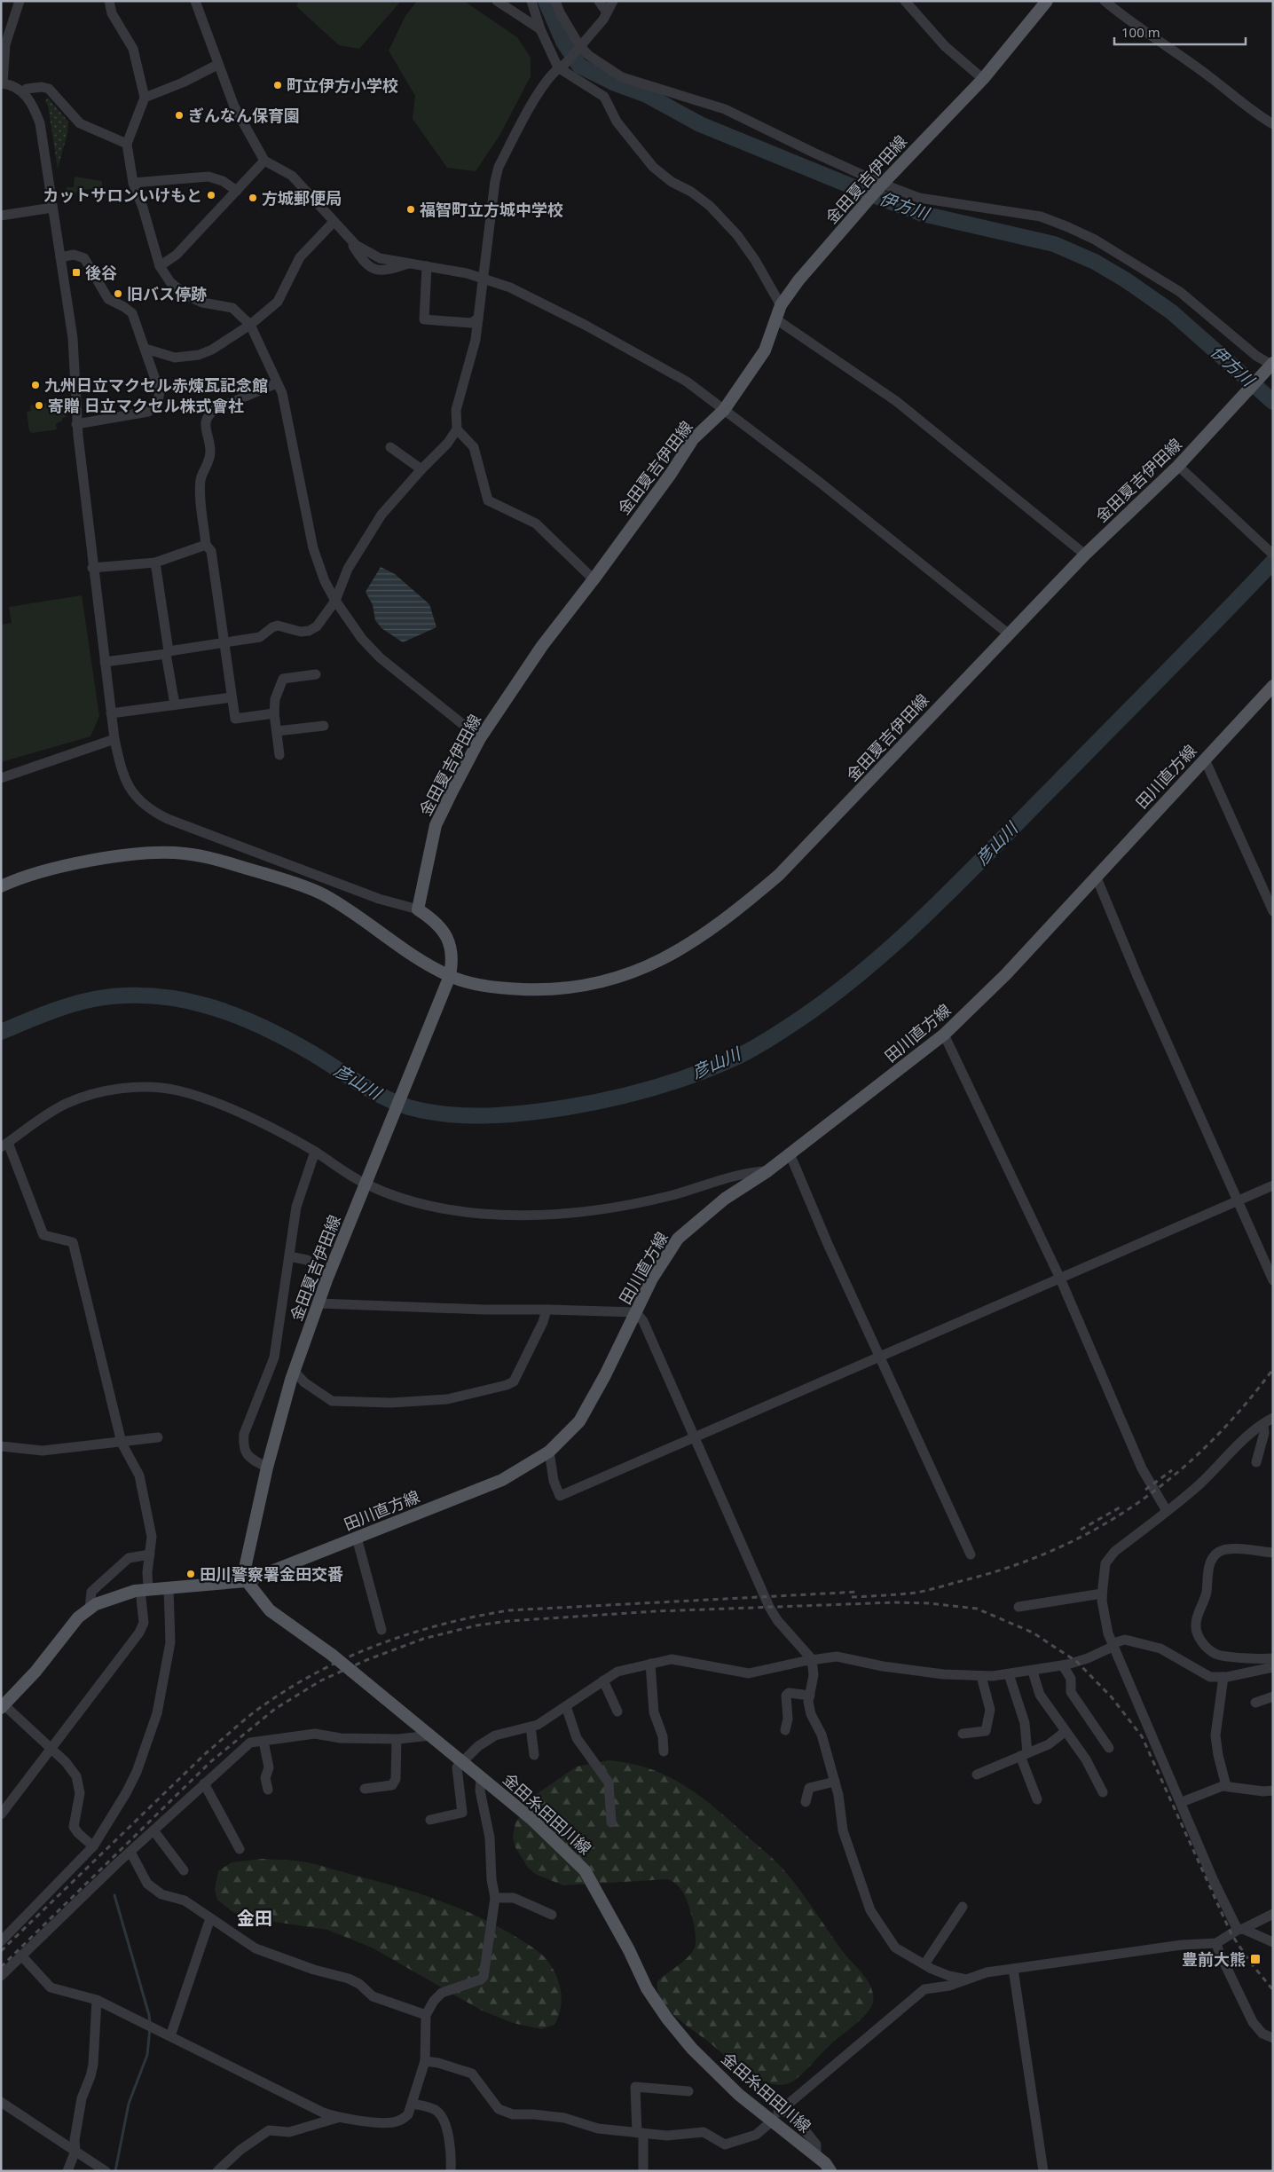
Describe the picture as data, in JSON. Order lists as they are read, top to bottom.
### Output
{
  "streets": {
    "main road": ["金田夏吉伊田線", "田川直方線", "金田糸田田川線"]
  },
  "crossings": [
    ["金田夏吉伊田線", "田川直方線"],
    ["金田夏吉伊田線", "金田糸田田川線"],
    ["田川直方線", "金田糸田田川線"]
  ],
  "districts": ["金田"],
  "water": ["伊方川", "彦山川"],
  "places": {
    "other": [
      "町立伊方小学校",
      "ぎんなん保育園",
      "カットサロンいけもと",
      "方城郵便局",
      "福智町立方城中学校",
      "旧バス停跡",
      "九州日立マクセル赤煉瓦記念館",
      "寄贈 日立マクセル株式會社",
      "田川警察署金田交番"
    ],
    "transit": ["後谷", "豊前大熊"]
  },
  "scale_bar": "100 m"
}
